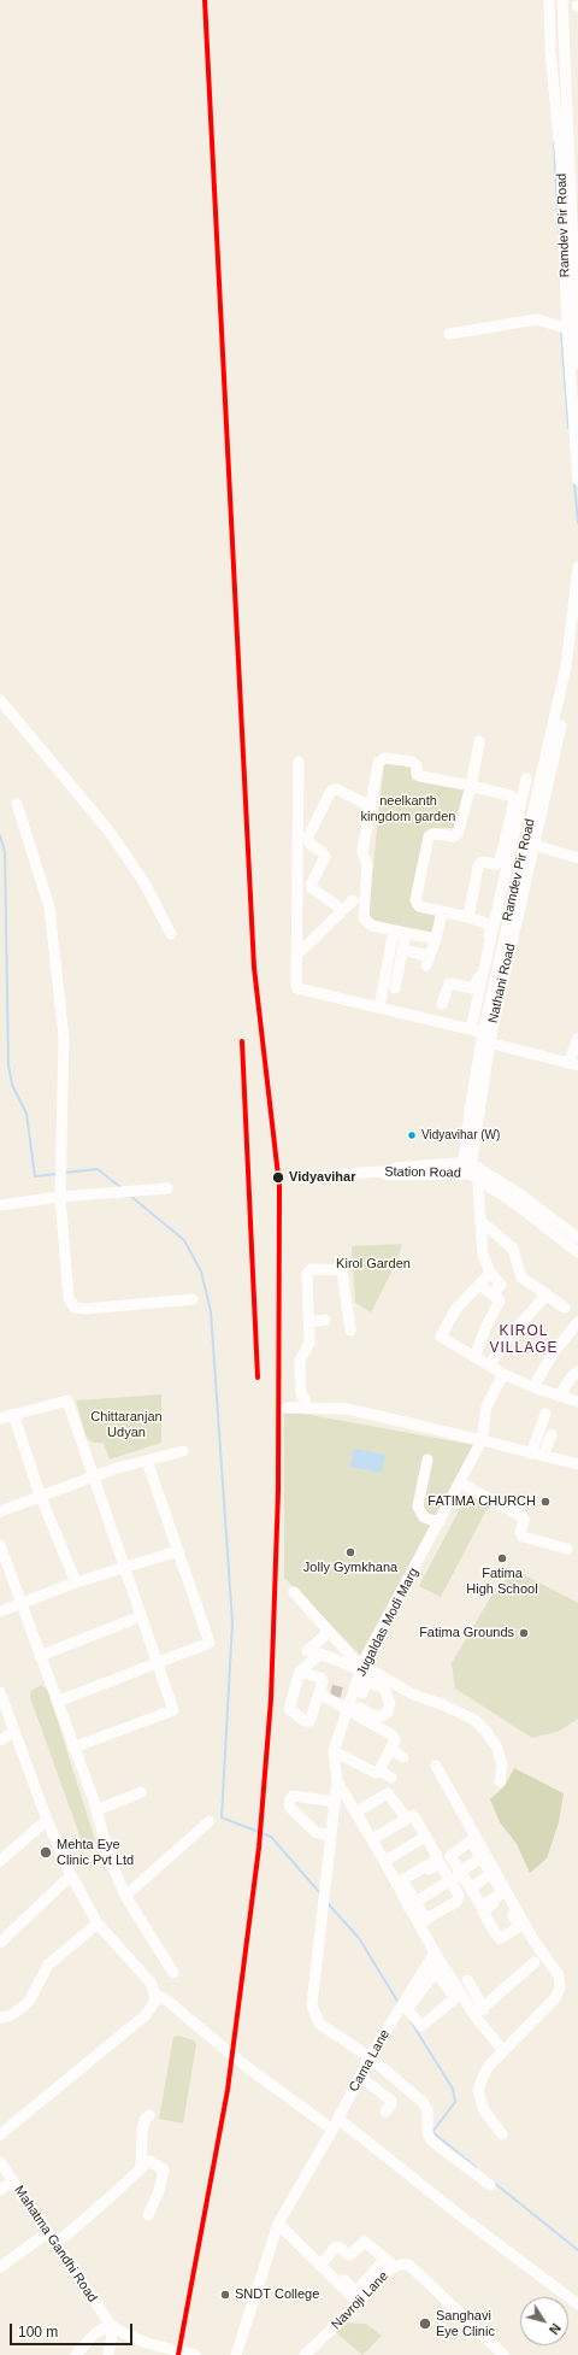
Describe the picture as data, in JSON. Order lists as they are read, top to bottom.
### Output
{
  "streets": {
    "street": [
      "Ramdev Pir Road",
      "Station Road",
      "Jugaldas Modi Marg",
      "Cama Lane",
      "Mahatma Gandhi Road",
      "Navroji Lane"
    ]
  },
  "crossings": [
    ["Ramdev Pir Road", "Station Road"],
    ["Jugaldas Modi Marg", "Cama Lane"]
  ],
  "districts": ["KIROL VILLAGE"],
  "parks": ["neelkanth kingdom garden", "Kirol Garden", "Chittaranjan Udyan"],
  "places": [
    "Vidyavihar (W)",
    "Vidyavihar",
    "FATIMA CHURCH",
    "Jolly Gymkhana",
    "Fatima High School",
    "Fatima Grounds",
    "Mehta Eye Clinic Pvt Ltd",
    "SNDT College",
    "Sanghavi Eye Clinic"
  ],
  "scale_bar": "100 m",
  "north": "bottom right"
}
